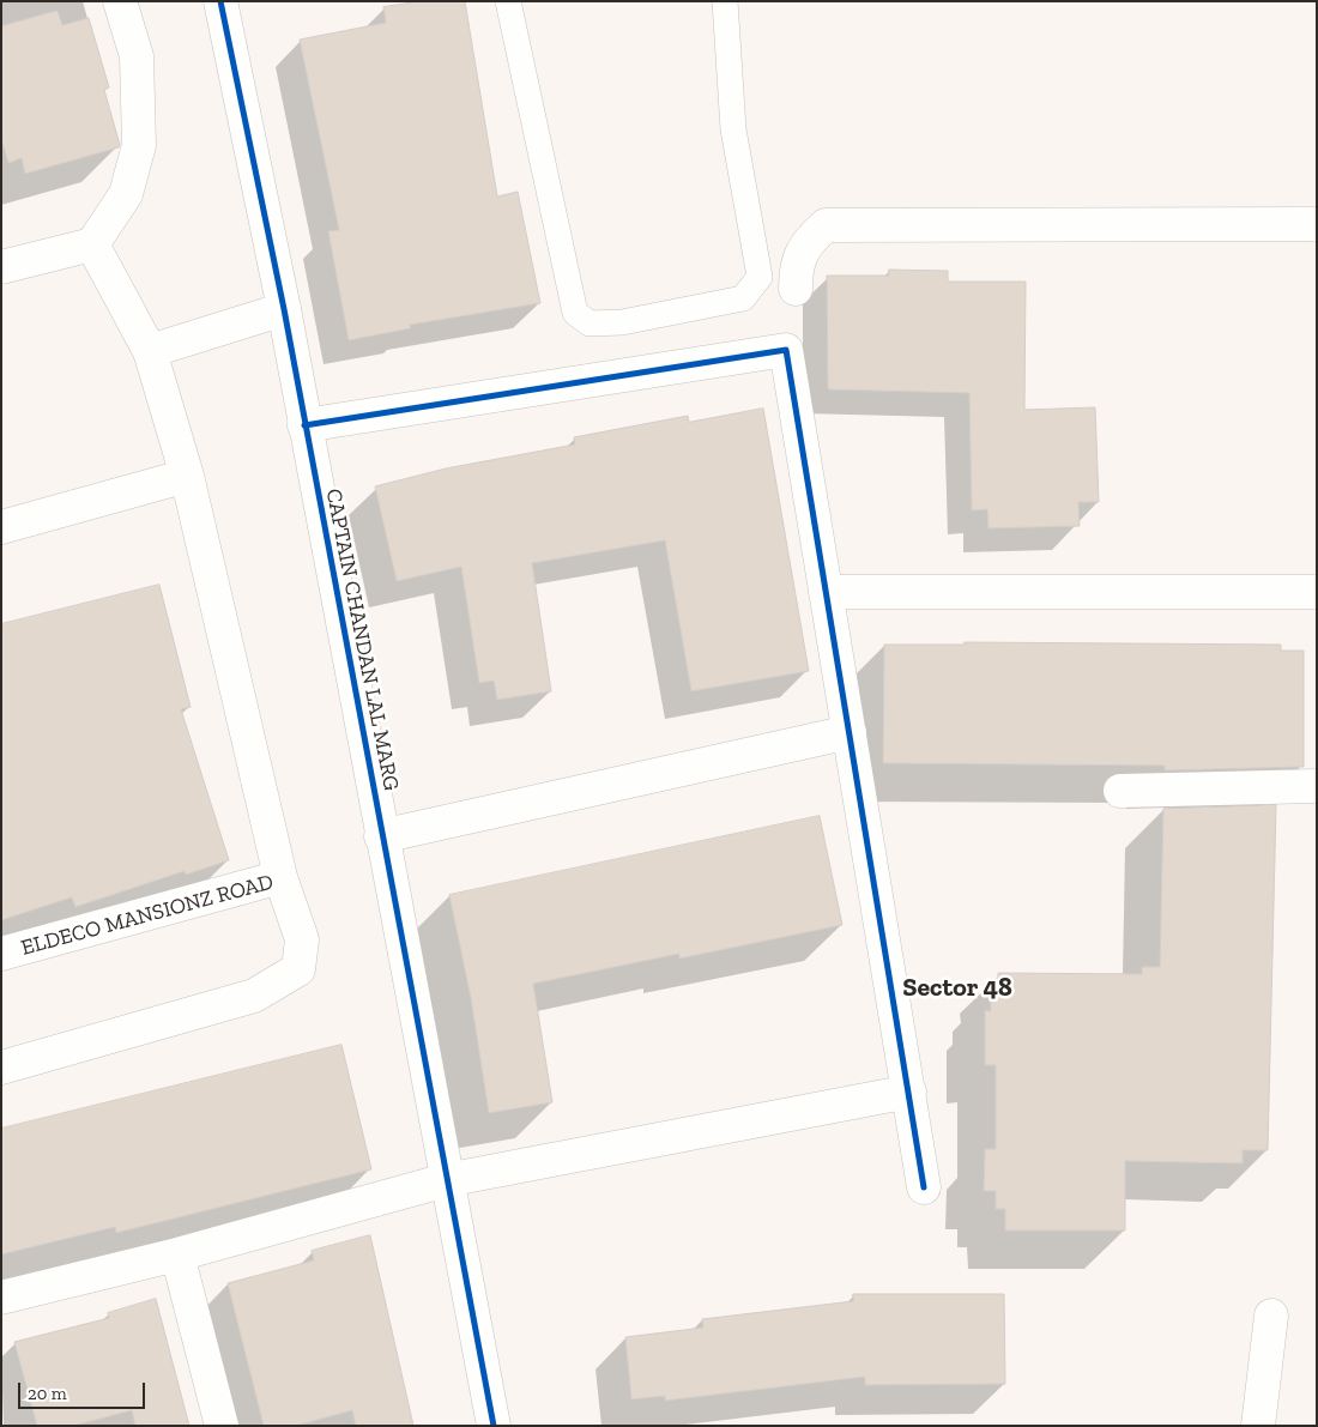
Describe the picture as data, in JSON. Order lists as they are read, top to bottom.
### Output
{
  "streets": {
    "street": ["CAPTAIN CHANDAN LAL MARG", "ELDECO MANSIONZ ROAD"]
  },
  "districts": ["Sector 48"],
  "scale_bar": "20 m"
}
